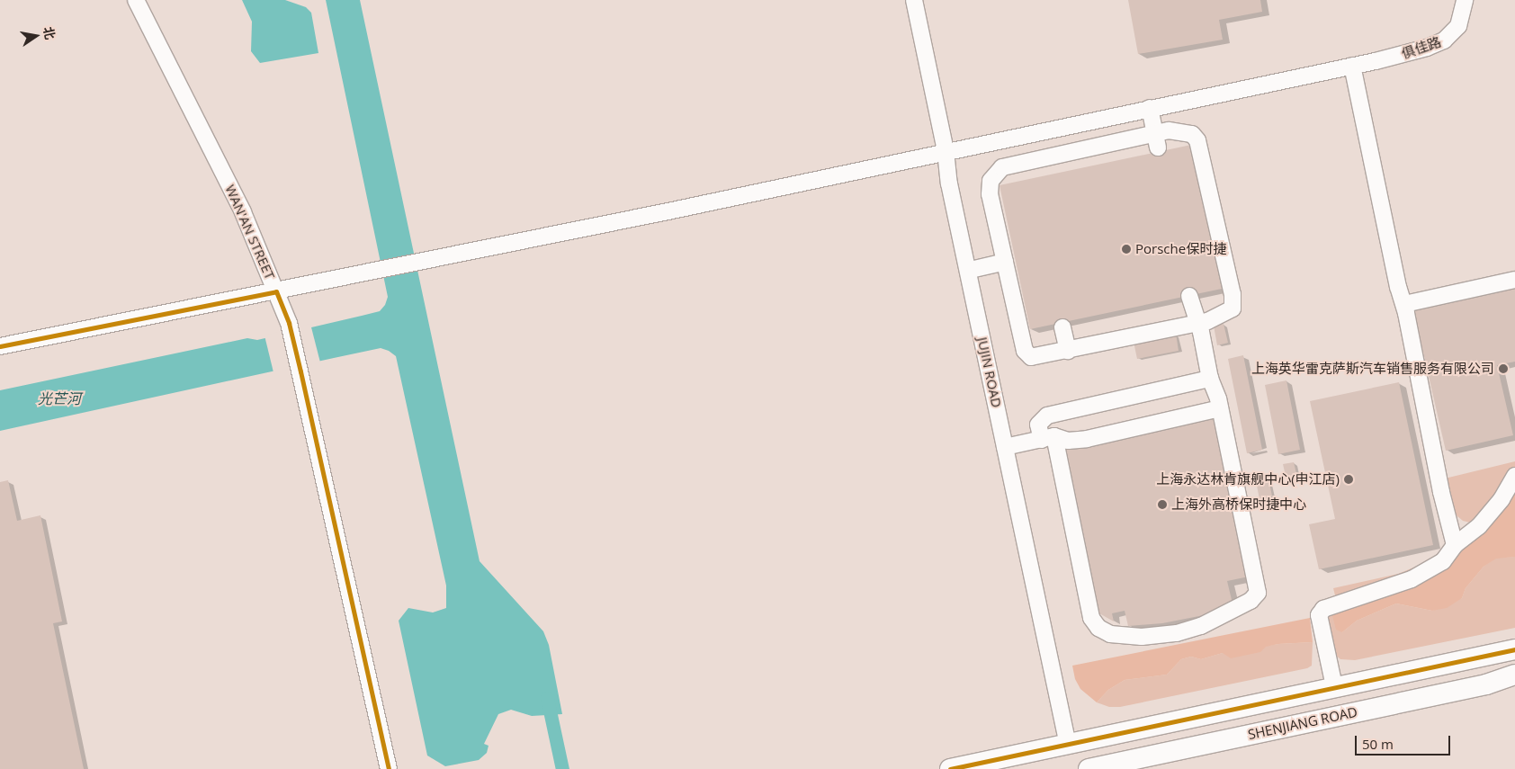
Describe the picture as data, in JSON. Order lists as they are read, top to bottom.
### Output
{
  "streets": {
    "main road": ["SHENJIANG ROAD"],
    "street": ["俱佳路", "WAN'AN STREET", "JUJIN ROAD"]
  },
  "crossings": [
    ["俱佳路", "WAN'AN STREET"],
    ["俱佳路", "JUJIN ROAD"]
  ],
  "water": ["光芒河"],
  "places": [
    "Porsche保时捷",
    "上海英华雷克萨斯汽车销售服务有限公司",
    "上海永达林肯旗舰中心(申江店)",
    "上海外高桥保时捷中心"
  ],
  "scale_bar": "50 m",
  "north": "right"
}
